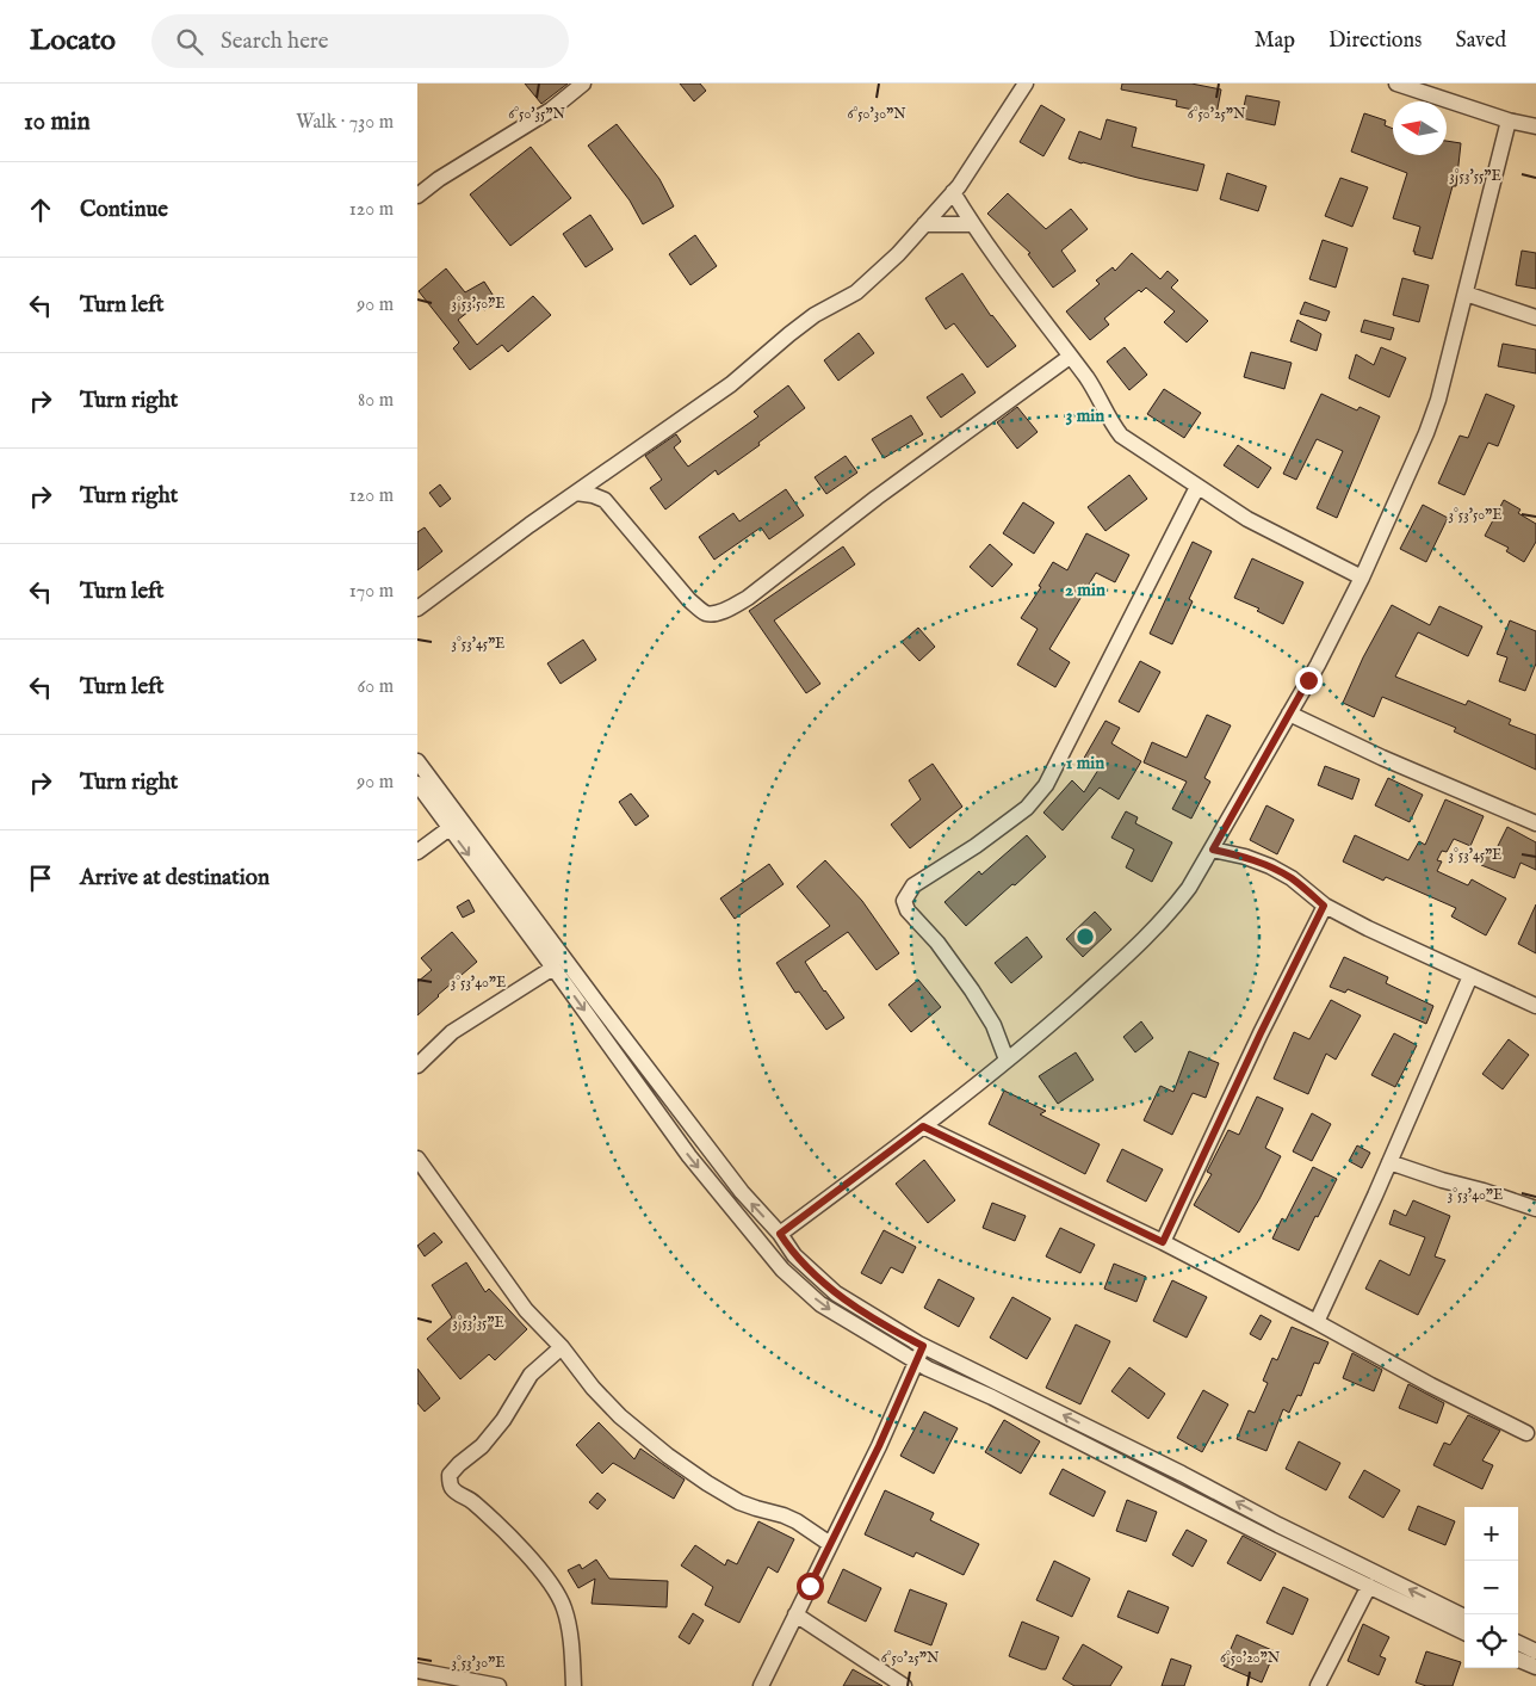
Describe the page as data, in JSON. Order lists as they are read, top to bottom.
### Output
{
  "north": "left",
  "page": {
    "header": "Locato",
    "search": "Search here",
    "nav": ["Map", "Directions", "Saved"],
    "heading": ["10 min", "Walk · 730 m"],
    "list": [
      ["Continue", "120 m"],
      ["Turn left", "90 m"],
      ["Turn right", "80 m"],
      ["Turn right", "120 m"],
      ["Turn left", "170 m"],
      ["Turn left", "60 m"],
      ["Turn right", "90 m"],
      "Arrive at destination"
    ],
    "map_buttons": ["+", "−"]
  },
  "coordinates": [
    "6°50'35\"N",
    "6°50'30\"N",
    "6°50'25\"N",
    "3°53'55\"E",
    "3°53'50\"E",
    "3°53'45\"E",
    "3°53'40\"E",
    "3°53'35\"E",
    "6°50'20\"N",
    "3°53'30\"E"
  ],
  "rings": ["3 min", "2 min", "1 min"]
}
